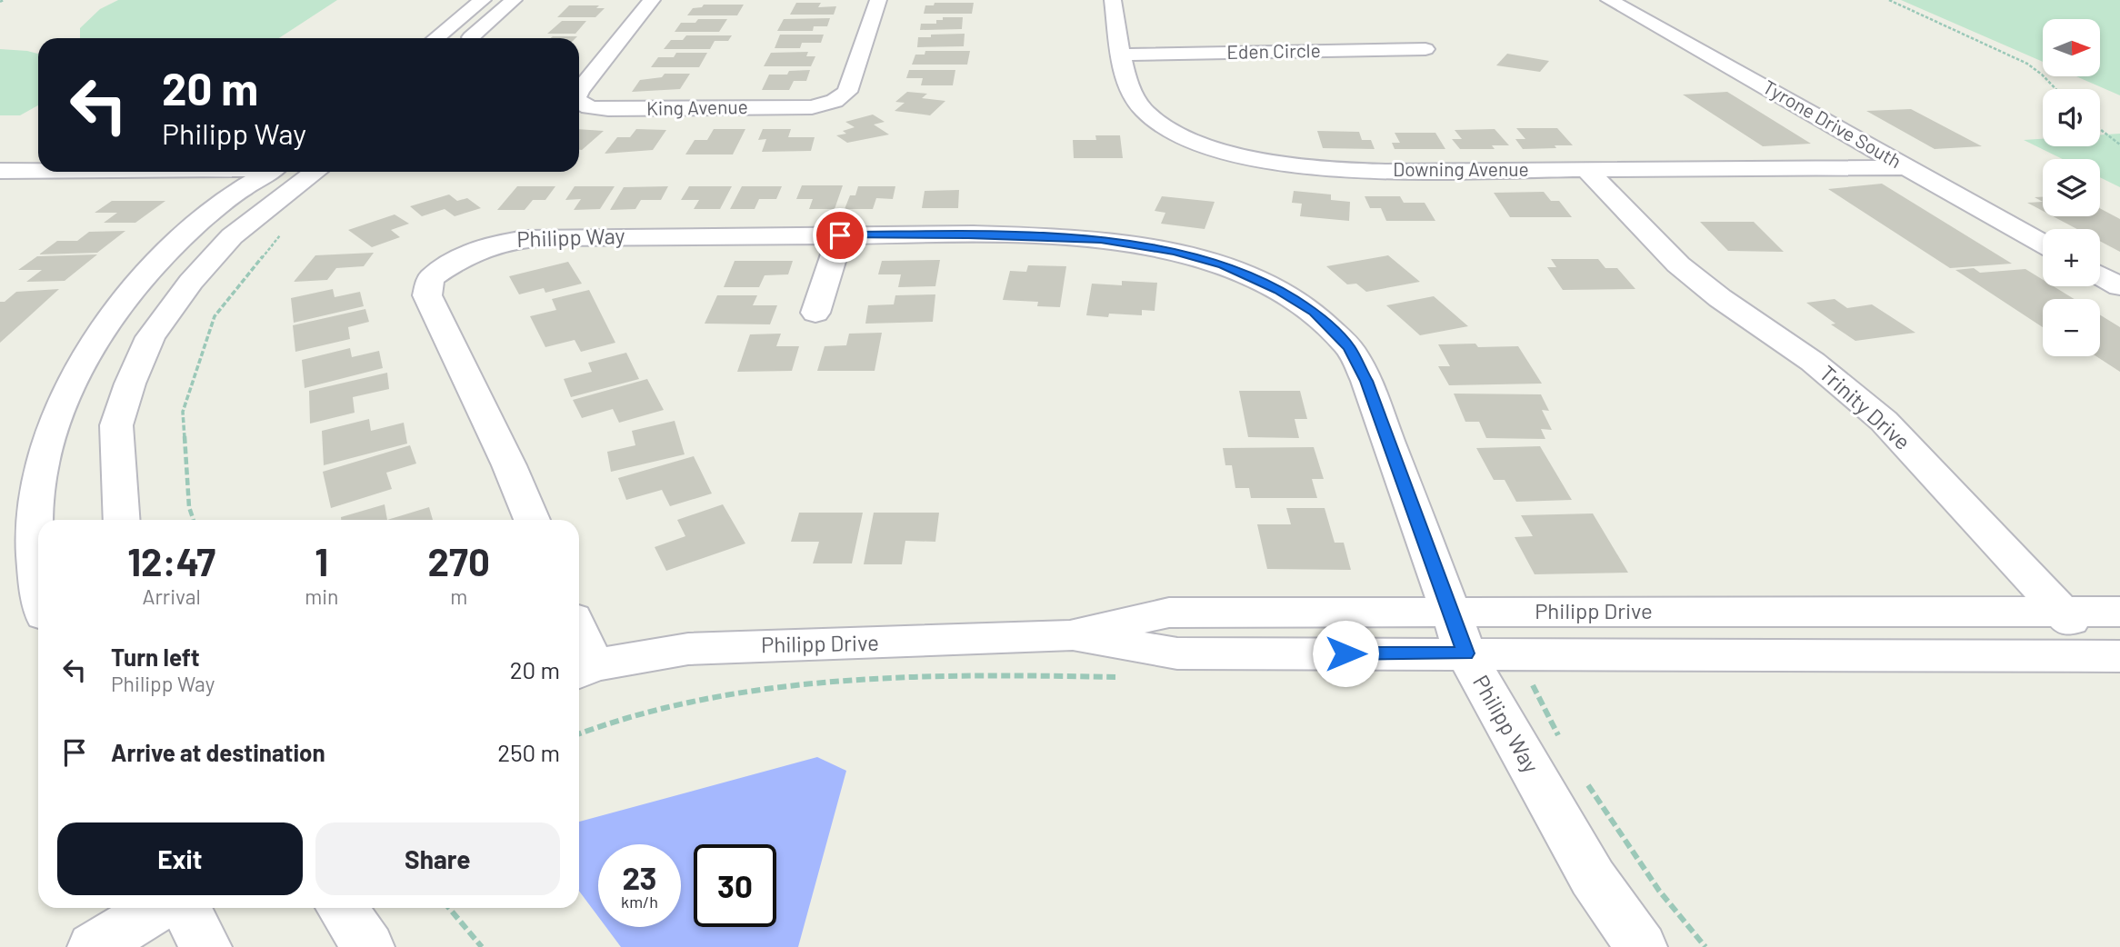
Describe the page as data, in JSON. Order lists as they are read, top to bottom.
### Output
{
  "streets": {
    "street": [
      "Eden Circle",
      "King Avenue",
      "Tyrone Drive South",
      "Downing Avenue",
      "Philipp Way",
      "Trinity Drive",
      "Philipp Drive"
    ]
  },
  "crossings": [
    ["Eden Circle", "Downing Avenue"],
    ["Tyrone Drive South", "Downing Avenue"],
    ["Downing Avenue", "Trinity Drive"],
    ["Philipp Way", "Philipp Drive"],
    ["Trinity Drive", "Philipp Drive"]
  ],
  "north": "right",
  "page": {
    "map_buttons": ["+", "−"],
    "turn": ["20 m", "Philipp Way"],
    "eta": [
      "12:47",
      "Arrival",
      "1",
      "min",
      "270",
      "m"
    ],
    "list": [
      {
        "name": "Turn left",
        "note": "Philipp Way",
        "value": "20 m"
      },
      {
        "name": "Arrive at destination",
        "value": "250 m"
      }
    ],
    "buttons": ["Exit", "Share"],
    "speed": "23 km/h",
    "limit": "30"
  }
}
